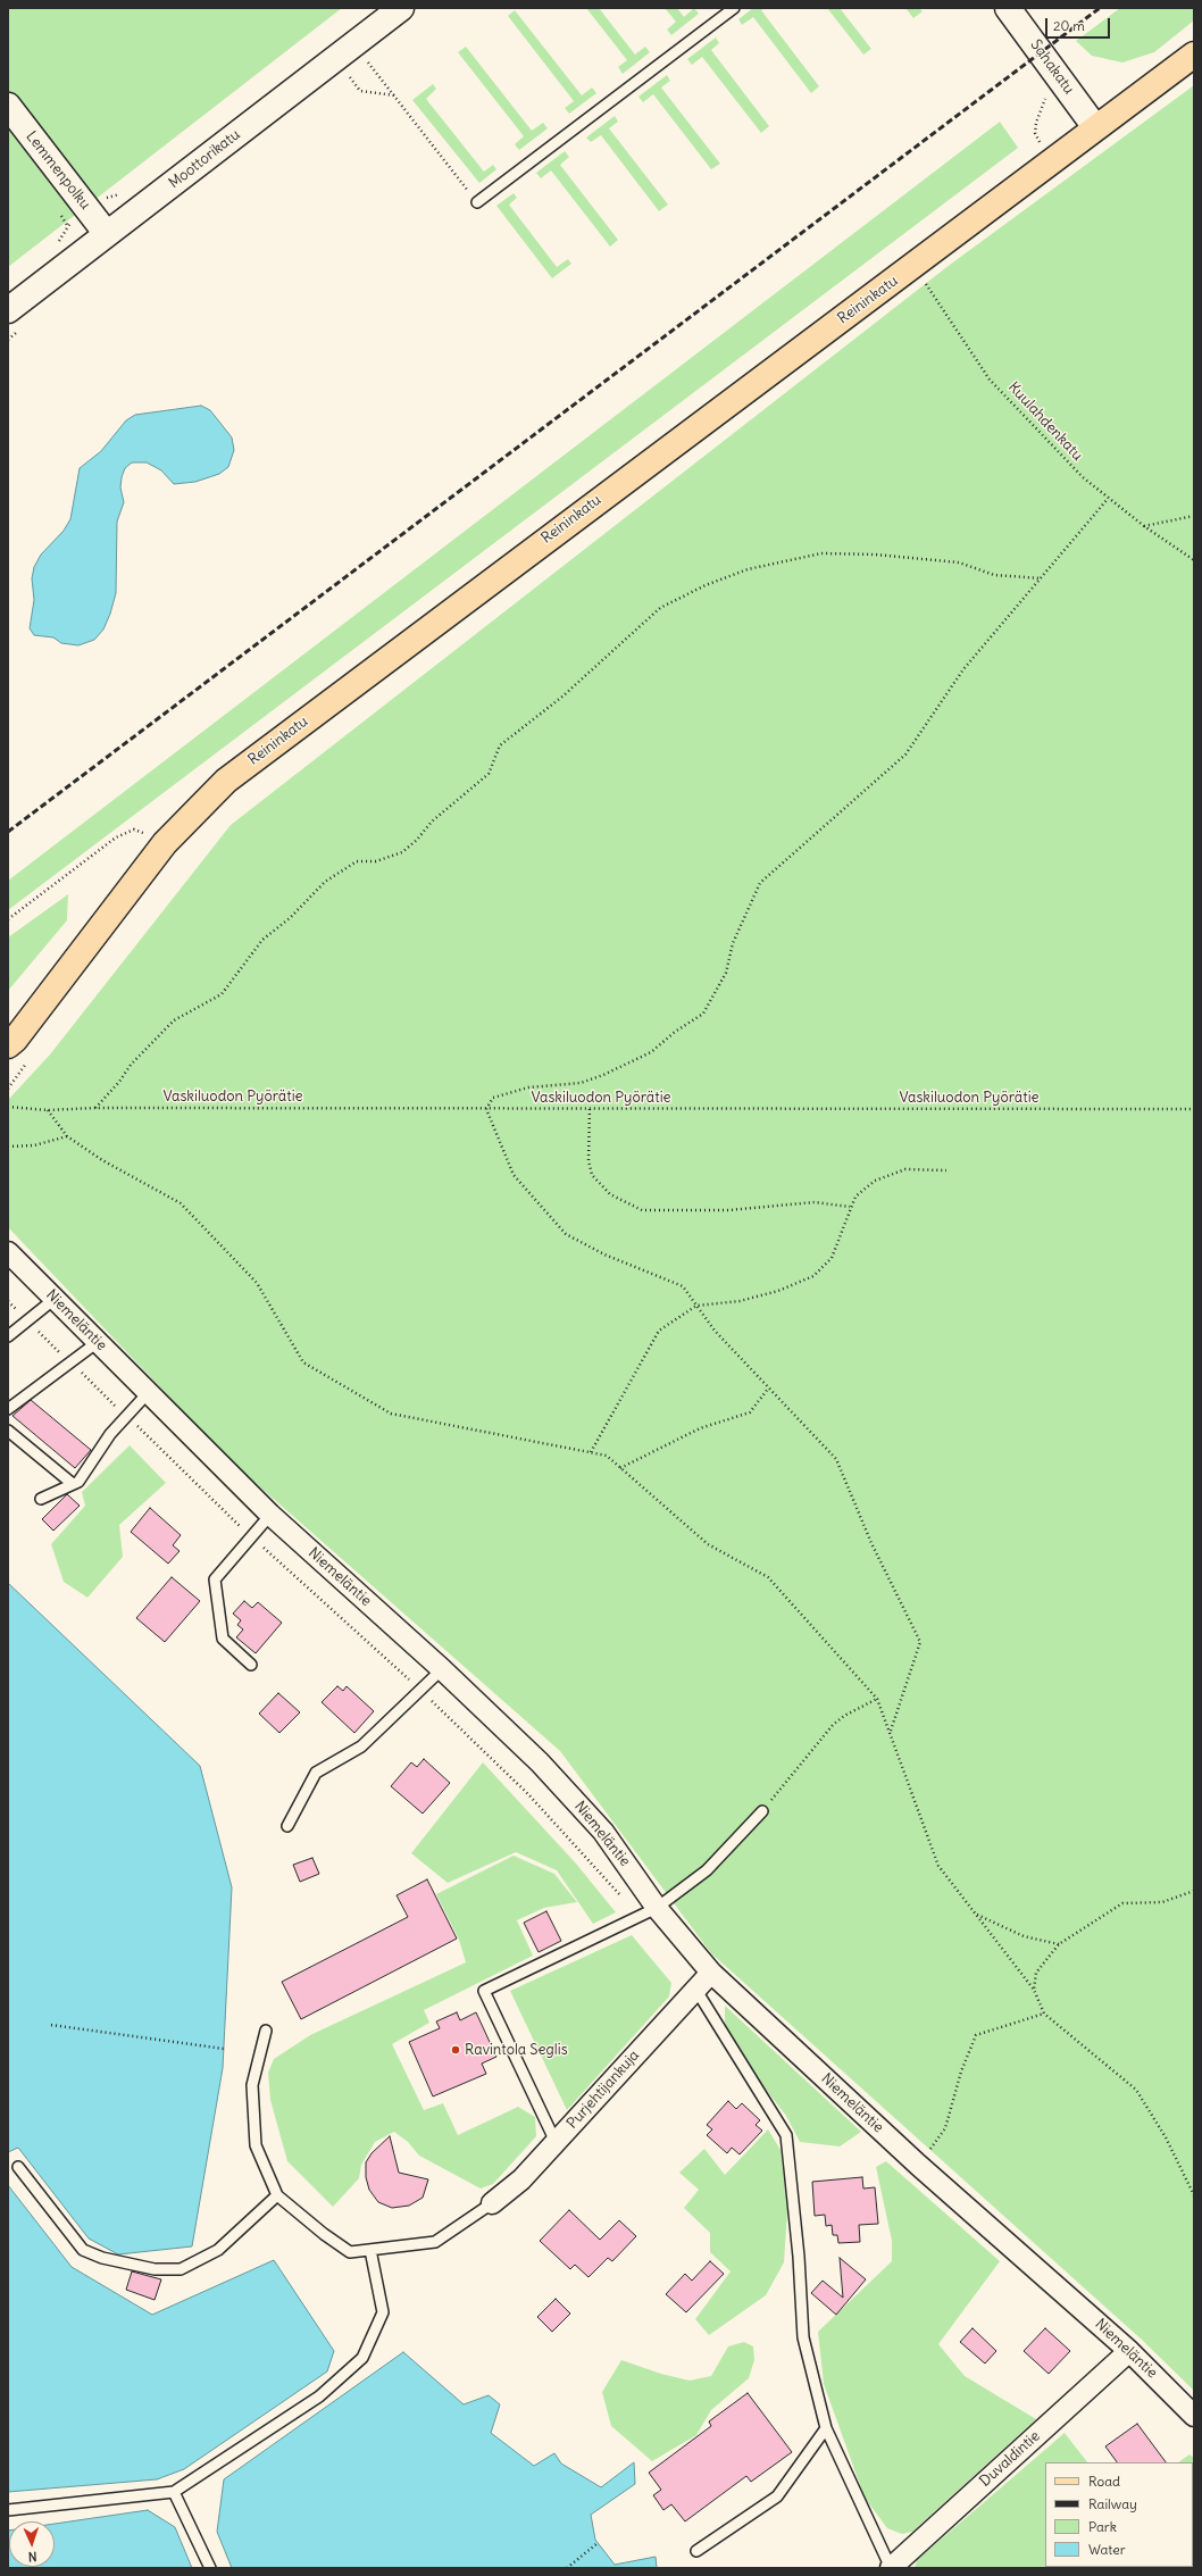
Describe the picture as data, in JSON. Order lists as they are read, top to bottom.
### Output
{
  "streets": {
    "main road": [
      "Sahakatu",
      "Moottorikatu",
      "Lemmenpolku",
      "Reininkatu"
    ],
    "street": ["Niemeläntie", "Purjehtijankuja", "Duvaldintie"],
    "path": ["Kuulahdenkatu", "Vaskiluodon Pyörätie"]
  },
  "crossings": [
    ["Sahakatu", "Reininkatu"],
    ["Moottorikatu", "Lemmenpolku"],
    ["Reininkatu", "Kuulahdenkatu"],
    ["Niemeläntie", "Purjehtijankuja"],
    ["Niemeläntie", "Duvaldintie"]
  ],
  "places": ["Ravintola Seglis"],
  "legend": [
    "Road",
    "Railway",
    "Park",
    "Water"
  ],
  "scale_bar": "20 m",
  "north": "bottom"
}
